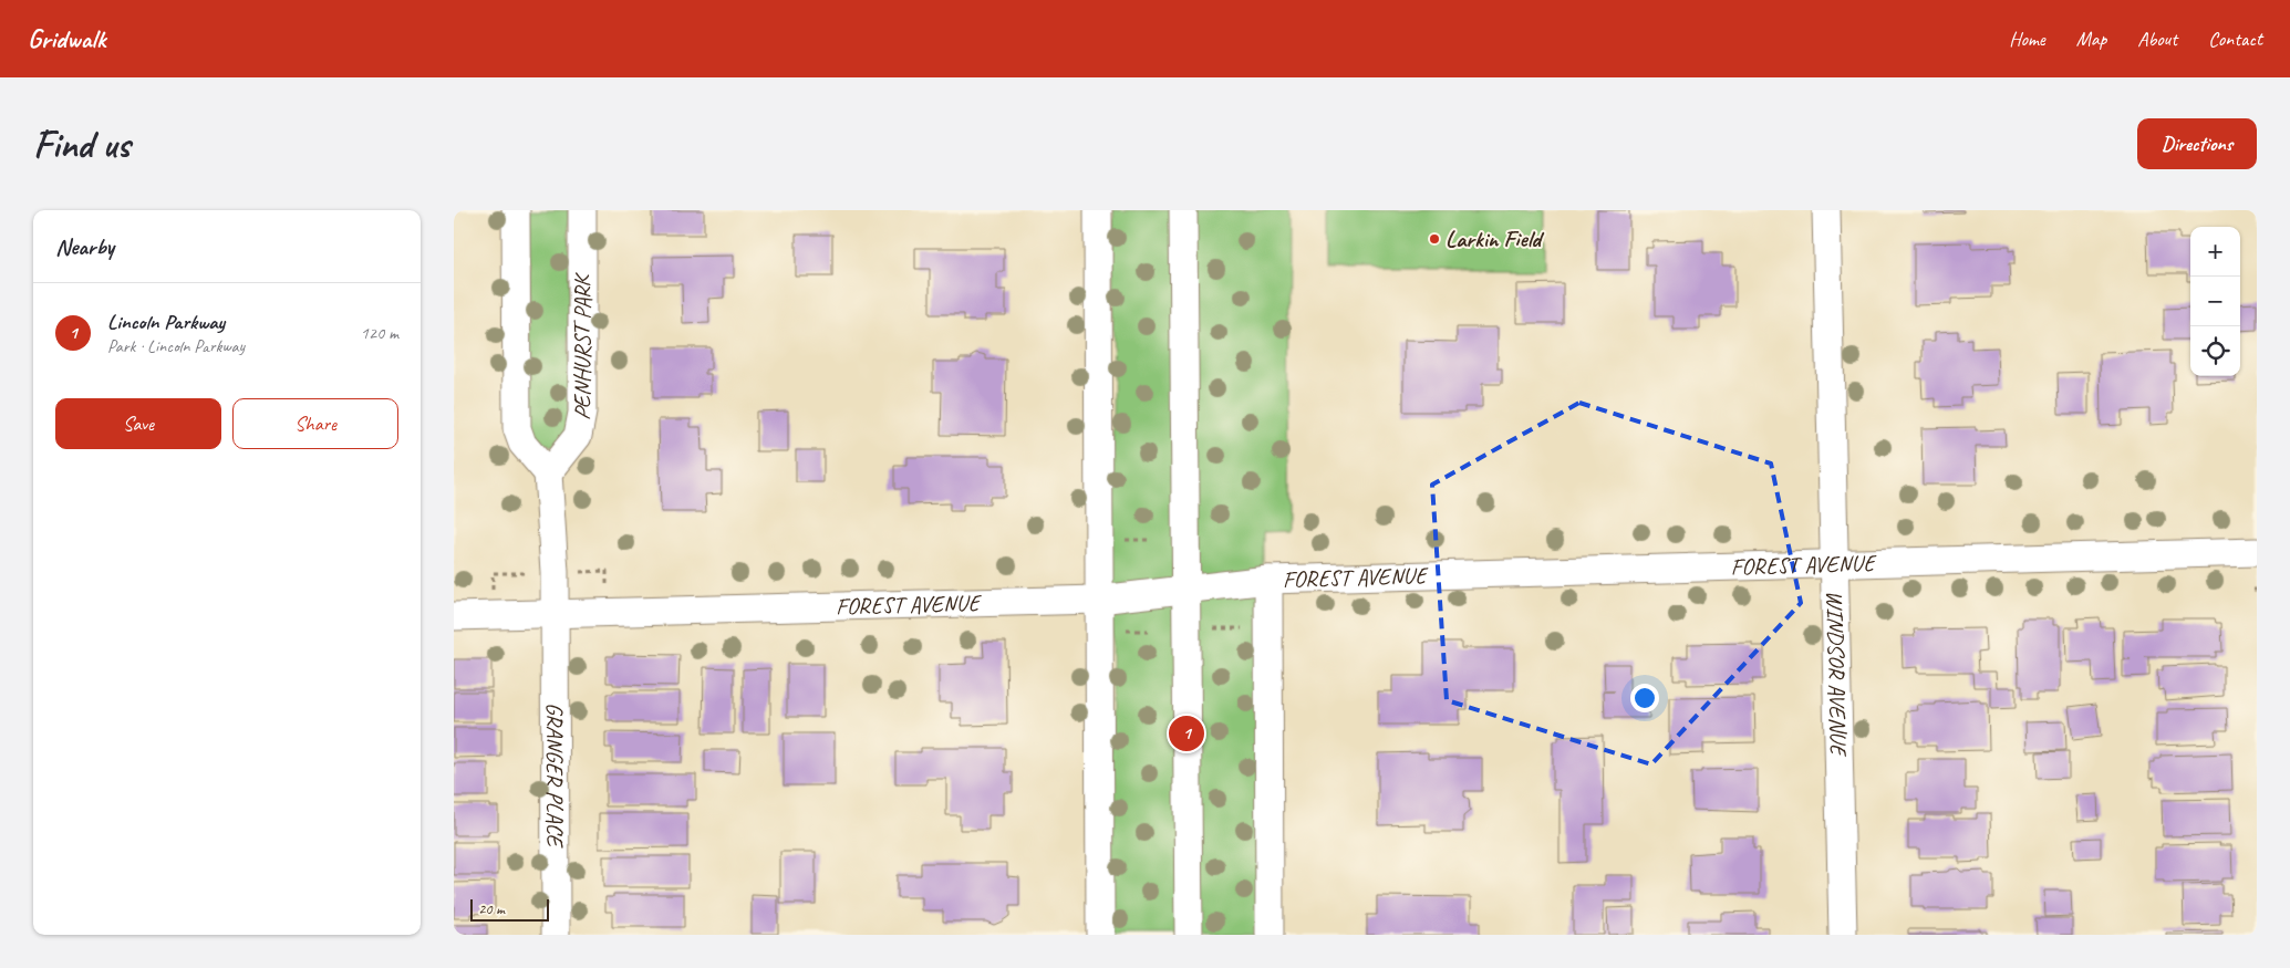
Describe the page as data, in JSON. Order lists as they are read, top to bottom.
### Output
{
  "streets": {
    "street": [
      "PENHURST PARK",
      "FOREST AVENUE",
      "WINDSOR AVENUE",
      "GRANGER PLACE"
    ]
  },
  "crossings": [
    ["FOREST AVENUE", "WINDSOR AVENUE"],
    ["FOREST AVENUE", "GRANGER PLACE"]
  ],
  "places": ["Larkin Field"],
  "scale_bar": "20 m",
  "page": {
    "header": "Gridwalk",
    "nav": [
      "Home",
      "Map",
      "About",
      "Contact"
    ],
    "buttons": [
      "Directions",
      ["Save", "Share"]
    ],
    "title": "Find us",
    "heading": "Nearby",
    "map_buttons": ["+", "−"],
    "list": [
      {
        "mark": "1",
        "name": "Lincoln Parkway",
        "note": "Park · Lincoln Parkway",
        "value": "120 m"
      }
    ],
    "pins": "1",
    "scale": "20 m"
  }
}
